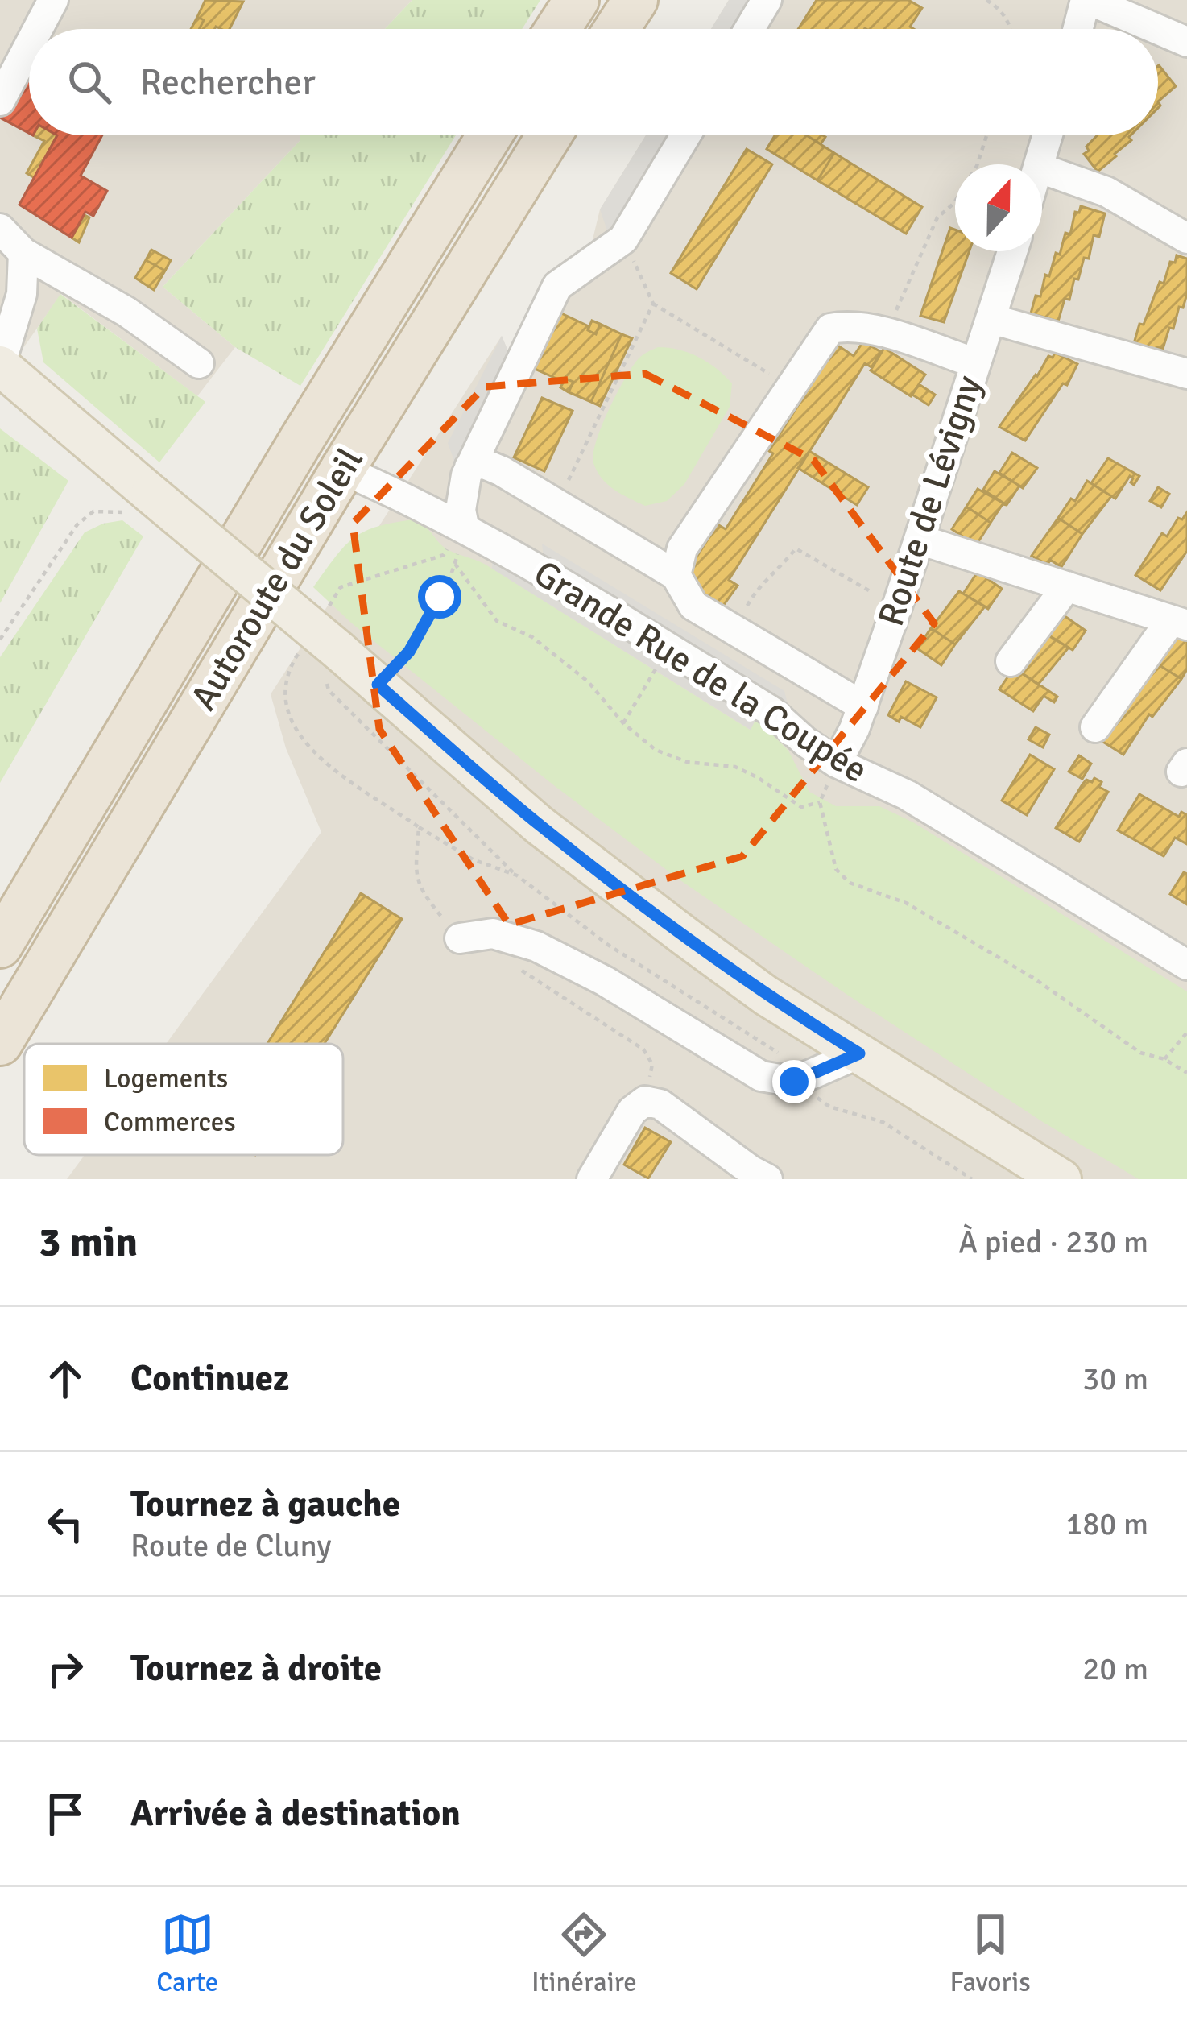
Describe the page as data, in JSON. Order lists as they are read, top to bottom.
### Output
{
  "streets": {
    "highway": ["Autoroute du Soleil"],
    "street": ["Route de Lévigny", "Grande Rue de la Coupée"]
  },
  "crossings": [
    ["Route de Lévigny", "Grande Rue de la Coupée"],
    ["Autoroute du Soleil", "Grande Rue de la Coupée"]
  ],
  "legend": ["Logements", "Commerces"],
  "north": "top",
  "page": {
    "search": "Rechercher",
    "heading": ["3 min", "À pied · 230 m"],
    "list": [
      ["Continuez", "30 m"],
      ["Tournez à gauche", "Route de Cluny", "180 m"],
      ["Tournez à droite", "20 m"],
      "Arrivée à destination"
    ],
    "nav": ["Carte", "Itinéraire", "Favoris"]
  }
}
